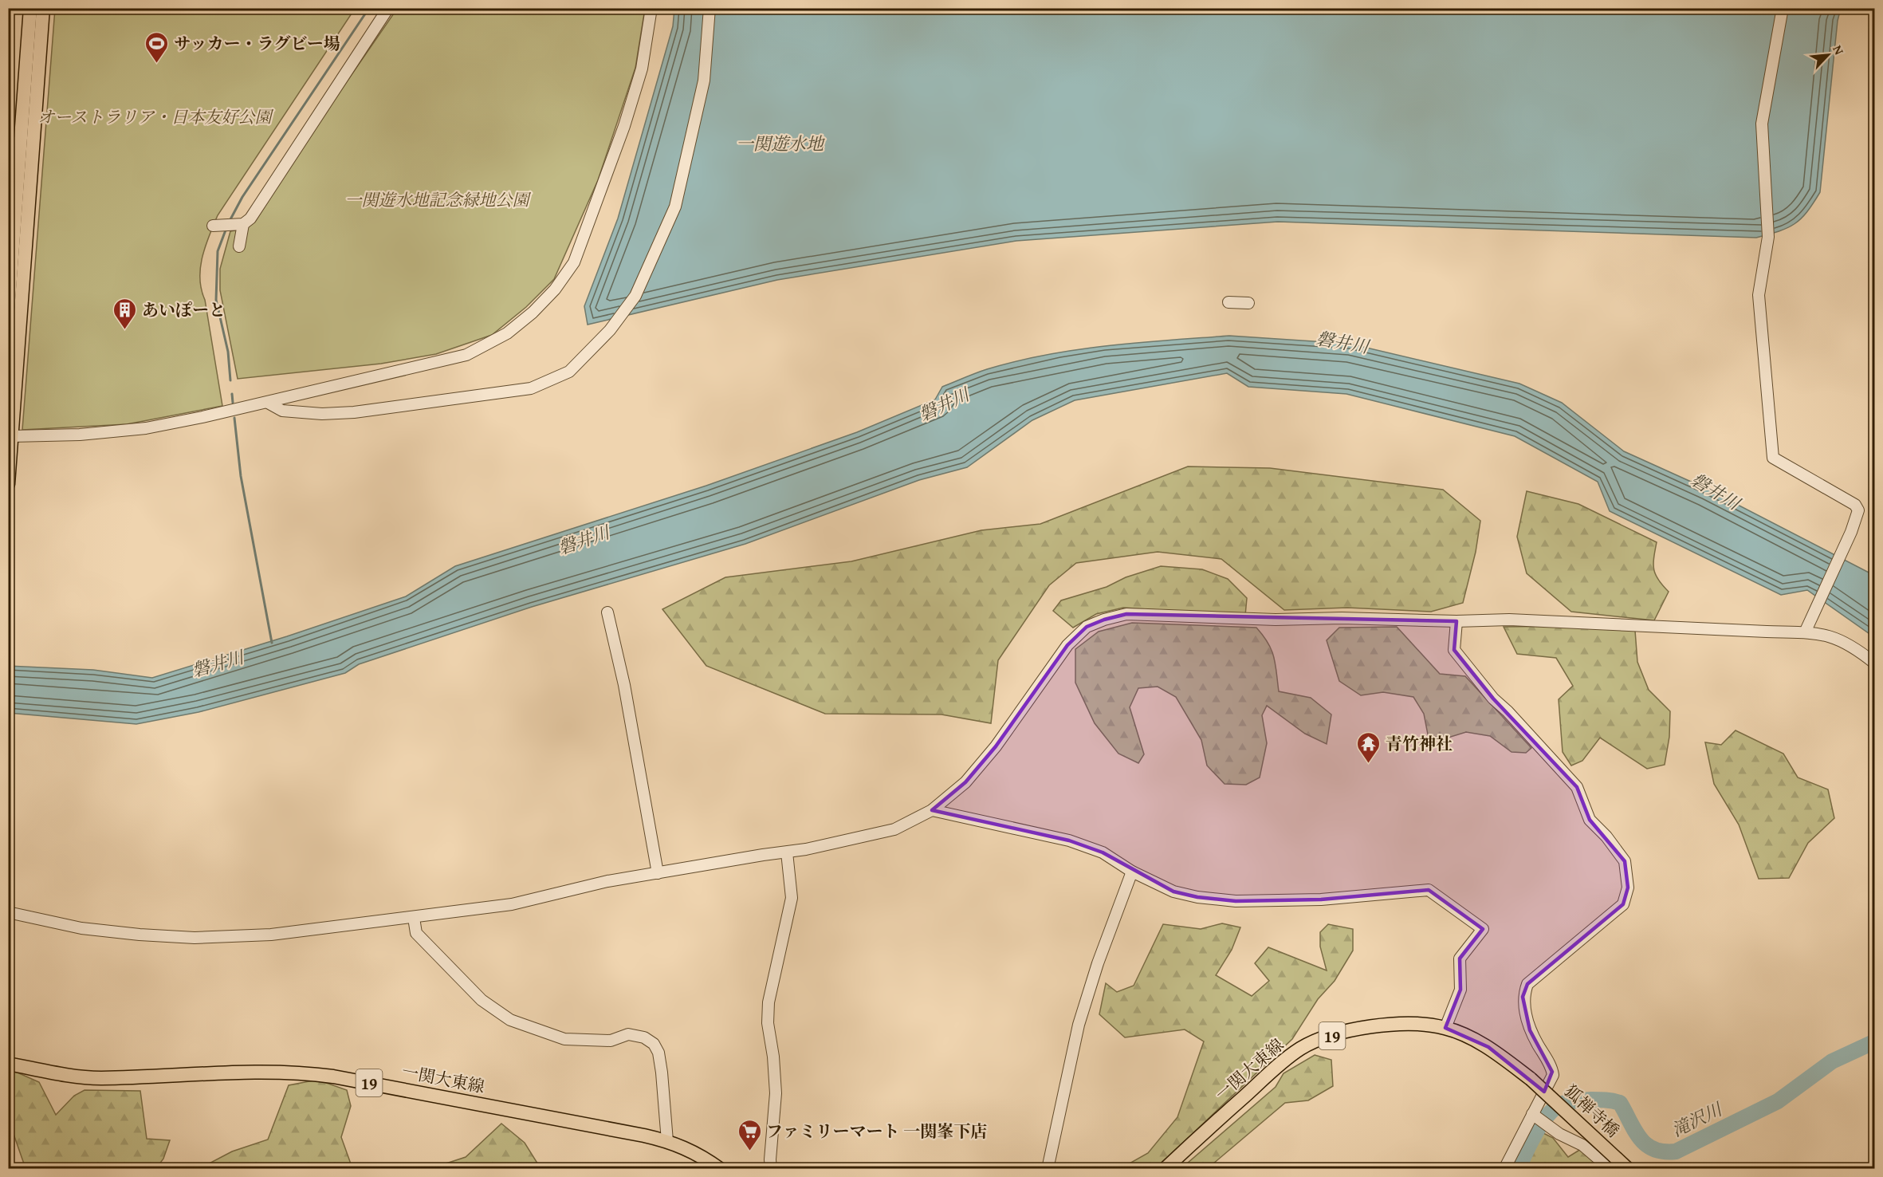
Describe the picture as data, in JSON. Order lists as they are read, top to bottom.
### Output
{
  "streets": {
    "main road": ["19", "一関大東線", "狐禅寺橋"]
  },
  "crossings": [
    ["一関大東線", "狐禅寺橋"]
  ],
  "water": ["一関遊水地", "磐井川", "滝沢川"],
  "parks": ["オーストラリア・日本友好公園", "一関遊水地記念緑地公園"],
  "places": {
    "sports": ["サッカー・ラグビー場"],
    "building": ["あいぽーと"],
    "temple": ["青竹神社"],
    "supermarket": ["ファミリーマート 一関峯下店"]
  },
  "north": "top right"
}
